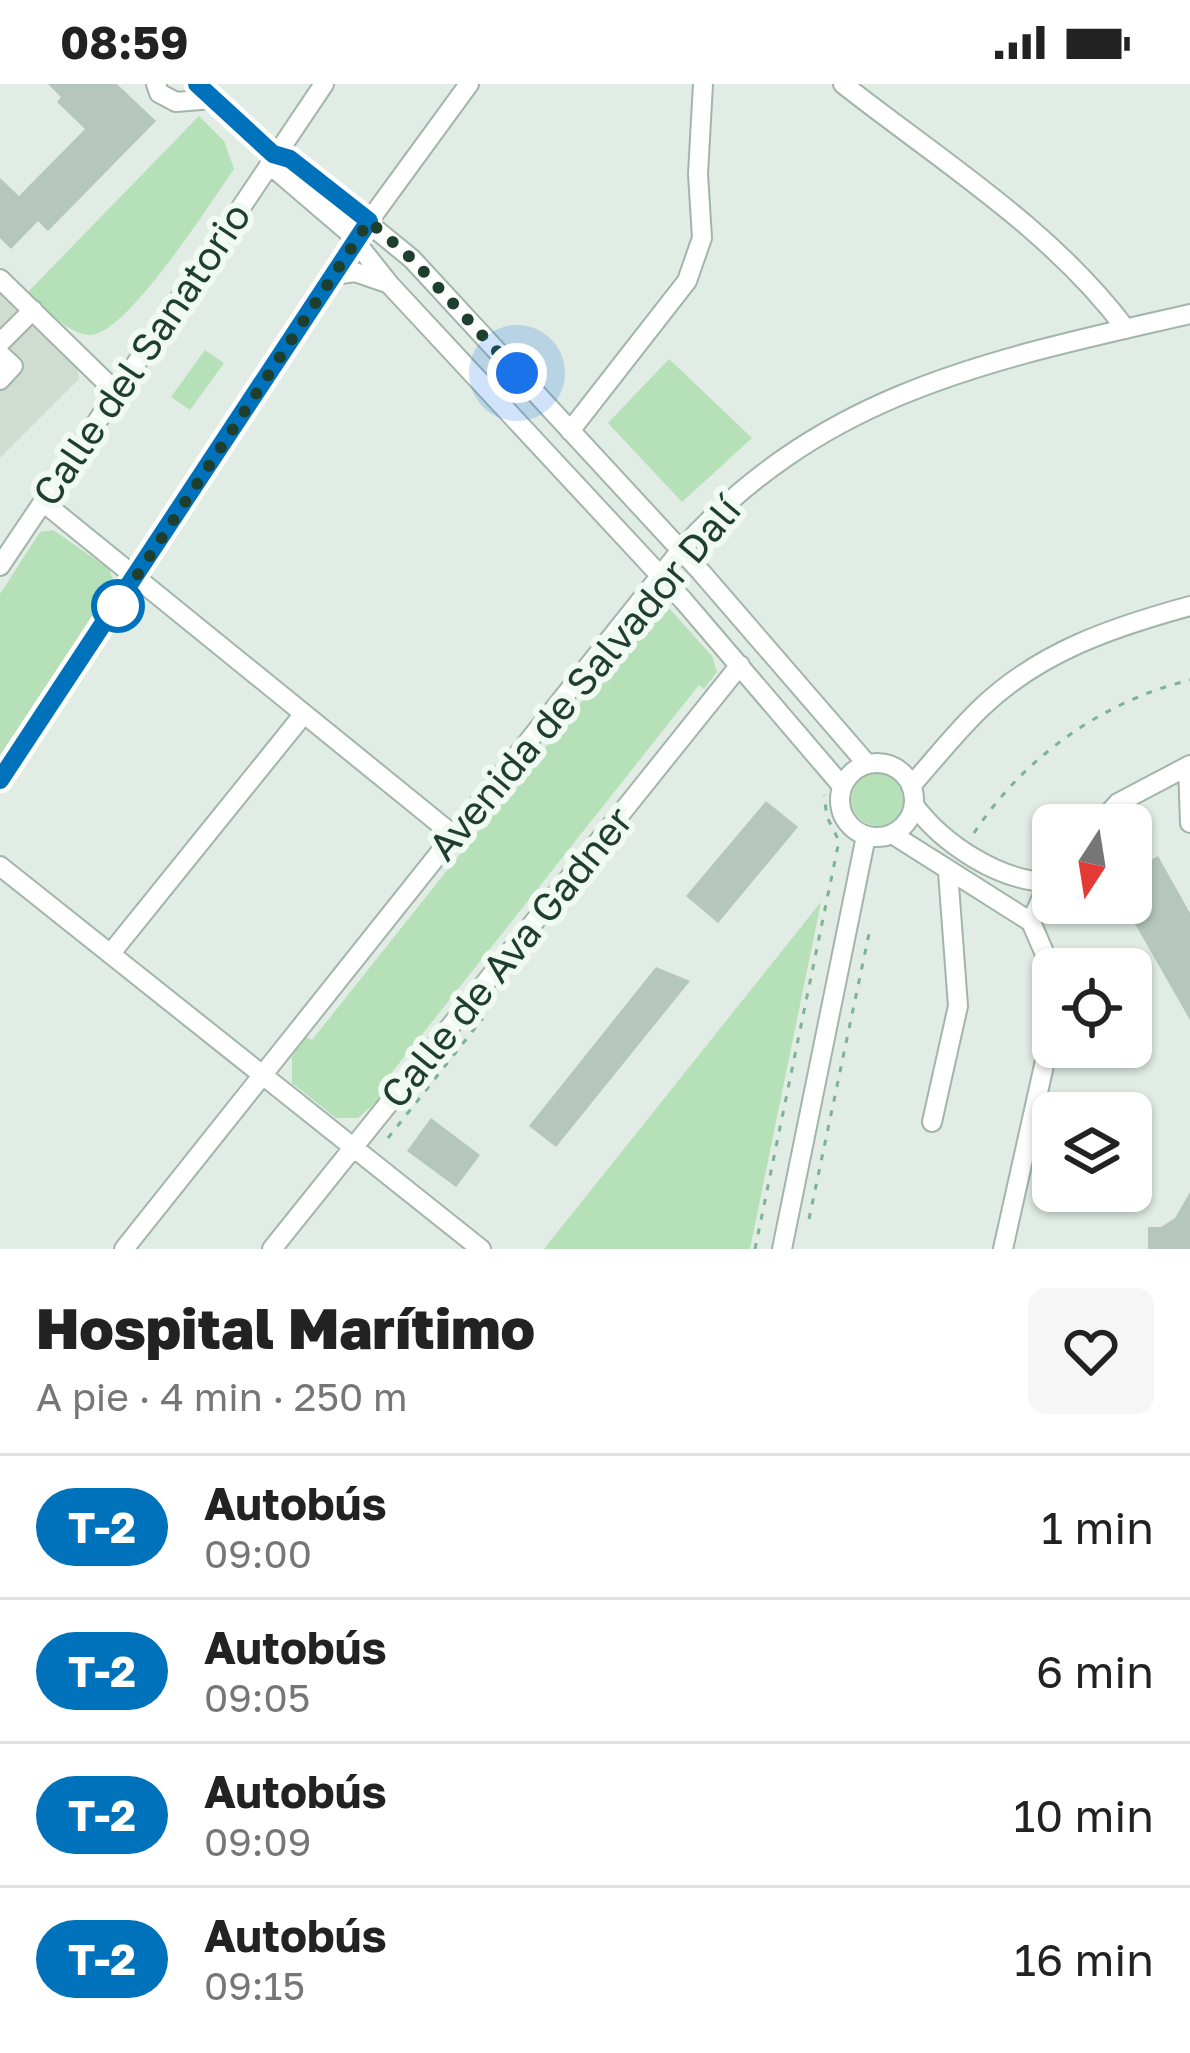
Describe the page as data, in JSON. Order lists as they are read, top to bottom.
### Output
{
  "streets": {
    "street": ["Calle del Sanatorio", "Avenida de Salvador Dalí", "Calle de Ava Gadner"]
  },
  "lines": ["bus line T-2"],
  "north": "bottom",
  "page": {
    "status": "08:59",
    "heading": ["Hospital Marítimo", "A pie · 4 min · 250 m"],
    "list": [
      {
        "mark": "T-2",
        "name": "Autobús",
        "note": "09:00",
        "value": "1 min"
      },
      {
        "mark": "T-2",
        "name": "Autobús",
        "note": "09:05",
        "value": "6 min"
      },
      {
        "mark": "T-2",
        "name": "Autobús",
        "note": "09:09",
        "value": "10 min"
      },
      {
        "mark": "T-2",
        "name": "Autobús",
        "note": "09:15",
        "value": "16 min"
      }
    ]
  }
}
